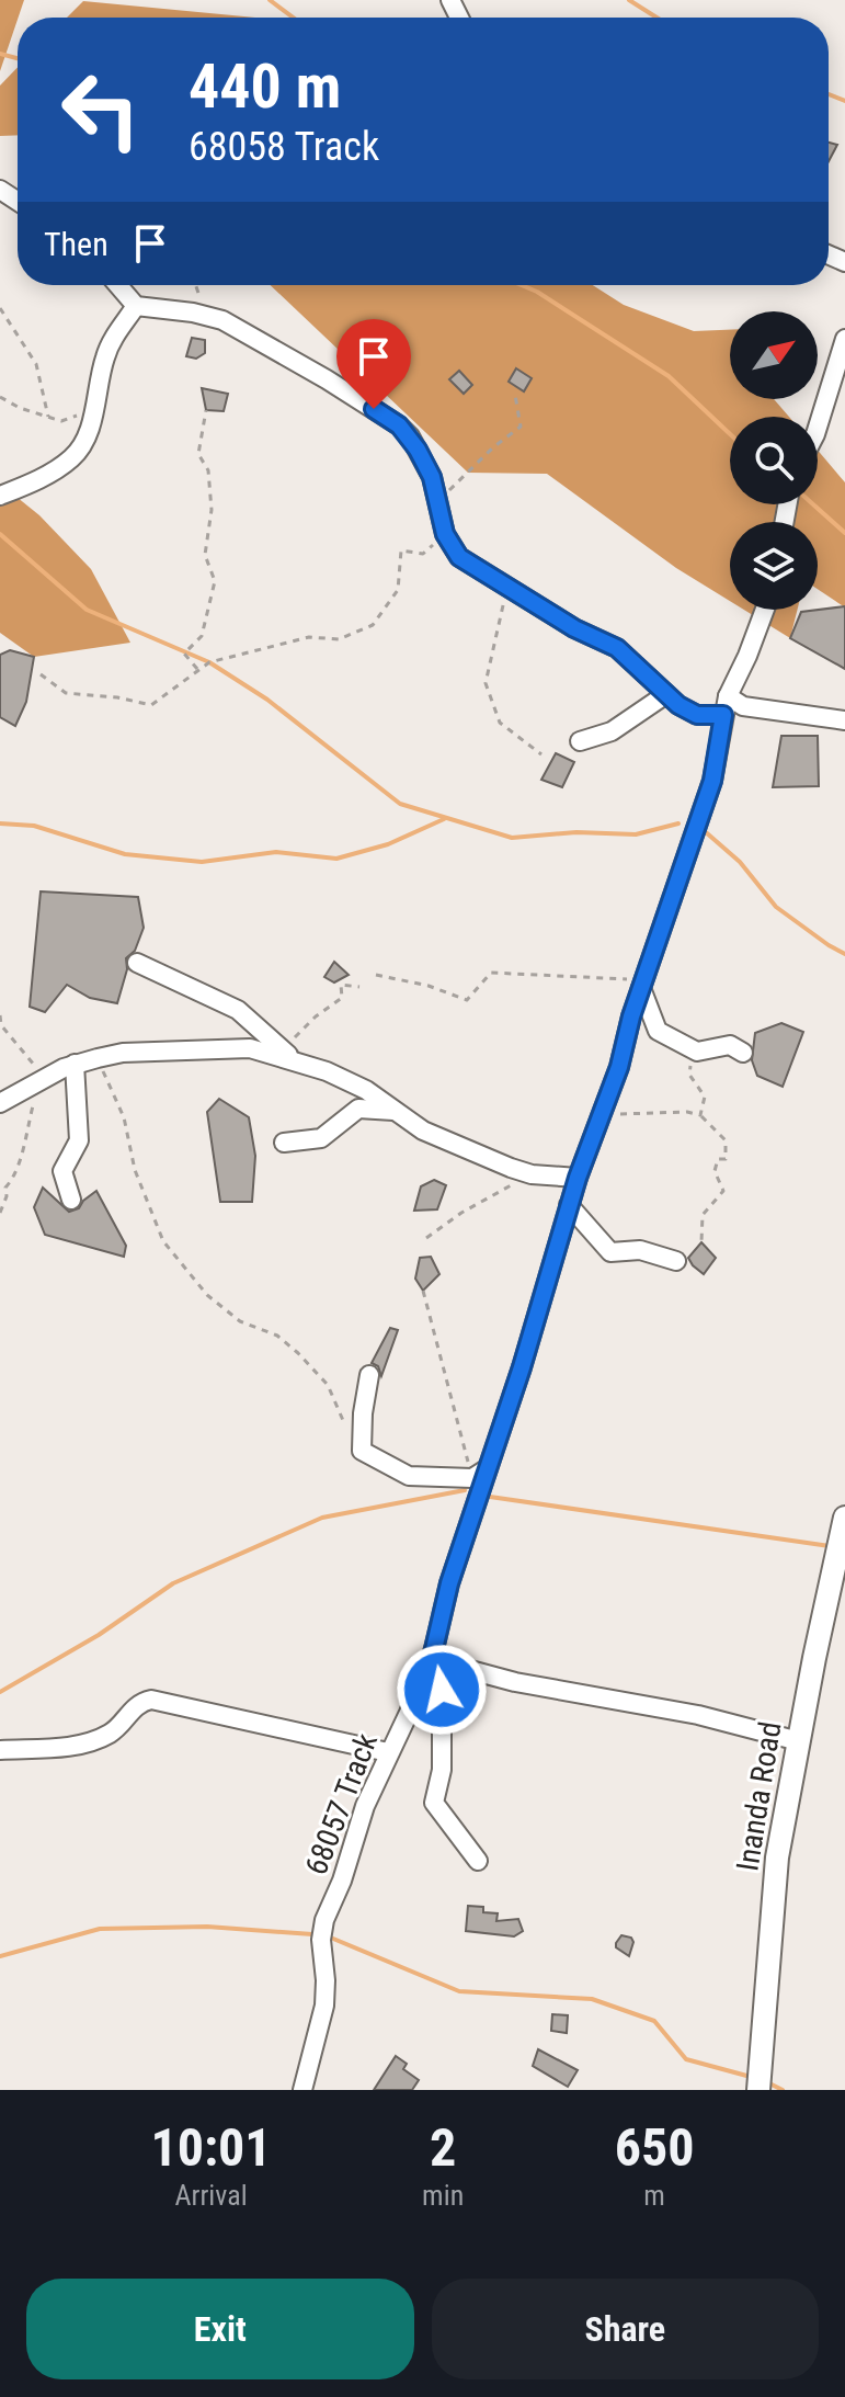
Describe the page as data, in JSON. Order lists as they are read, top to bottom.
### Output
{
  "streets": {
    "street": ["Inanda Road", "68057 Track"]
  },
  "north": "top right",
  "page": {
    "turn": ["440 m", "68058 Track"],
    "then": "Then",
    "eta": [
      "10:01",
      "Arrival",
      "2",
      "min",
      "650",
      "m"
    ],
    "buttons": ["Exit", "Share"]
  }
}
